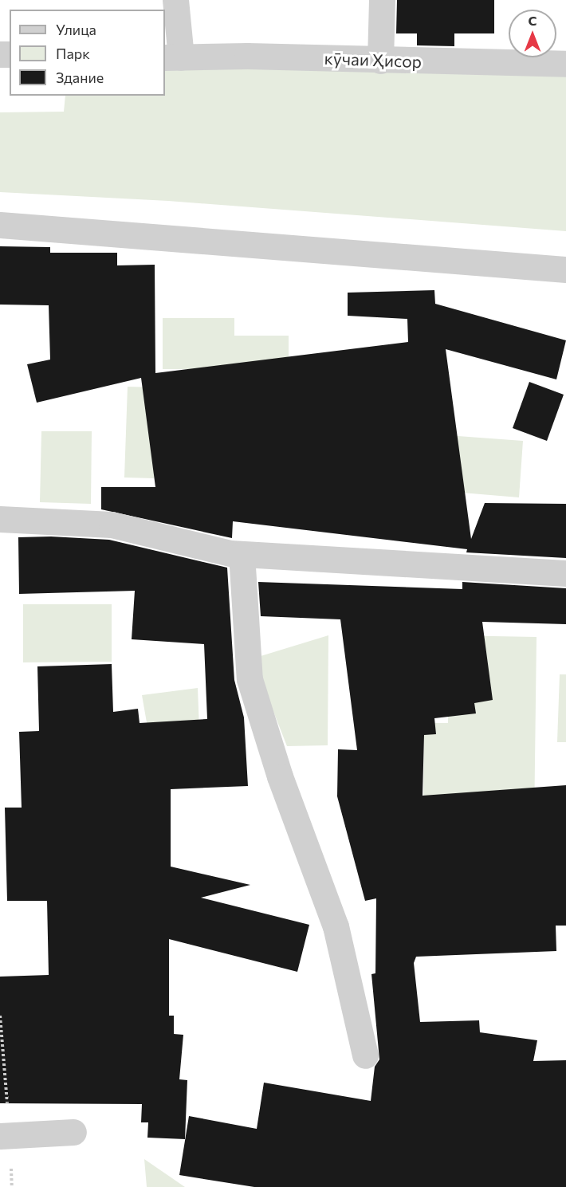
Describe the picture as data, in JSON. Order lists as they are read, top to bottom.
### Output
{
  "streets": {
    "street": ["кӯчаи Ҳисор"]
  },
  "legend": ["Улица", "Парк", "Здание"],
  "north": "top"
}
